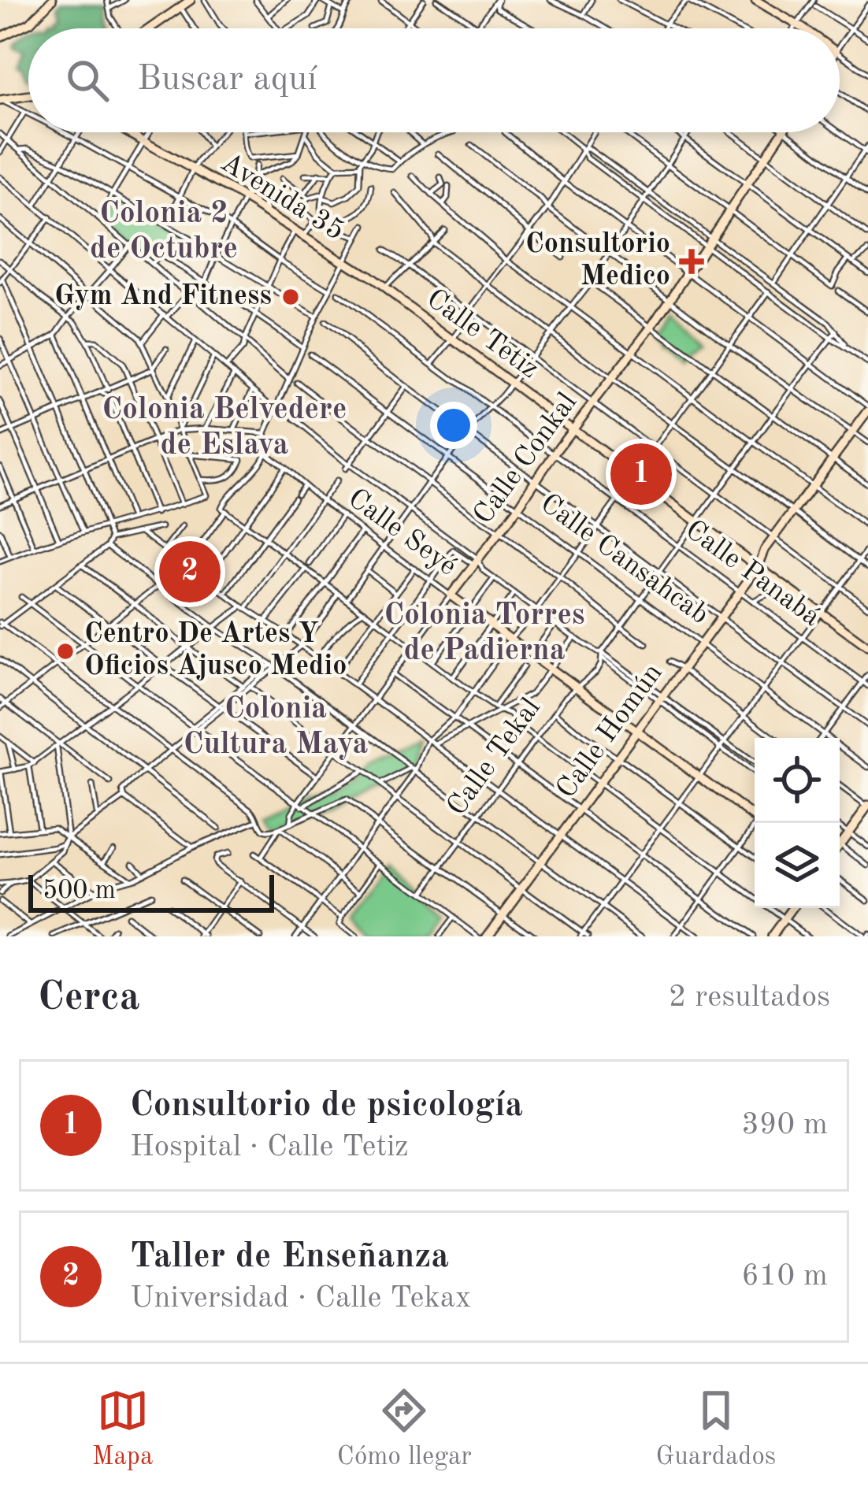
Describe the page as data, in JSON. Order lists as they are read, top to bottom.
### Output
{
  "streets": {
    "street": [
      "Avenida 35",
      "Calle Tetiz",
      "Calle Conkal",
      "Calle Seyé",
      "Calle Cansahcab",
      "Calle Panabá",
      "Calle Homún",
      "Calle Tekal"
    ]
  },
  "crossings": [
    ["Avenida 35", "Calle Tetiz"],
    ["Calle Tetiz", "Calle Conkal"],
    ["Calle Tetiz", "Calle Homún"],
    ["Calle Tetiz", "Calle Tekal"],
    ["Calle Conkal", "Calle Seyé"],
    ["Calle Conkal", "Calle Cansahcab"],
    ["Calle Conkal", "Calle Panabá"],
    ["Calle Seyé", "Calle Homún"],
    ["Calle Seyé", "Calle Tekal"],
    ["Calle Cansahcab", "Calle Homún"],
    ["Calle Cansahcab", "Calle Tekal"],
    ["Calle Panabá", "Calle Homún"],
    ["Calle Panabá", "Calle Tekal"]
  ],
  "districts": [
    "Colonia 2 de Octubre",
    "Colonia Belvedere de Eslava",
    "Colonia Torres de Padierna",
    "Colonia Cultura Maya"
  ],
  "places": {
    "health": ["Consultorio Medico"],
    "other": ["Gym And Fitness", "Centro De Artes Y Oficios Ajusco Medio"]
  },
  "scale_bar": "500 m",
  "page": {
    "search": "Buscar aquí",
    "pins": ["1", "2"],
    "scale": "500 m",
    "heading": ["Cerca", "2 resultados"],
    "list": [
      {
        "mark": "1",
        "name": "Consultorio de psicología",
        "note": "Hospital · Calle Tetiz",
        "value": "390 m"
      },
      {
        "mark": "2",
        "name": "Taller de Enseñanza",
        "note": "Universidad · Calle Tekax",
        "value": "610 m"
      }
    ],
    "nav": ["Mapa", "Cómo llegar", "Guardados"]
  }
}
